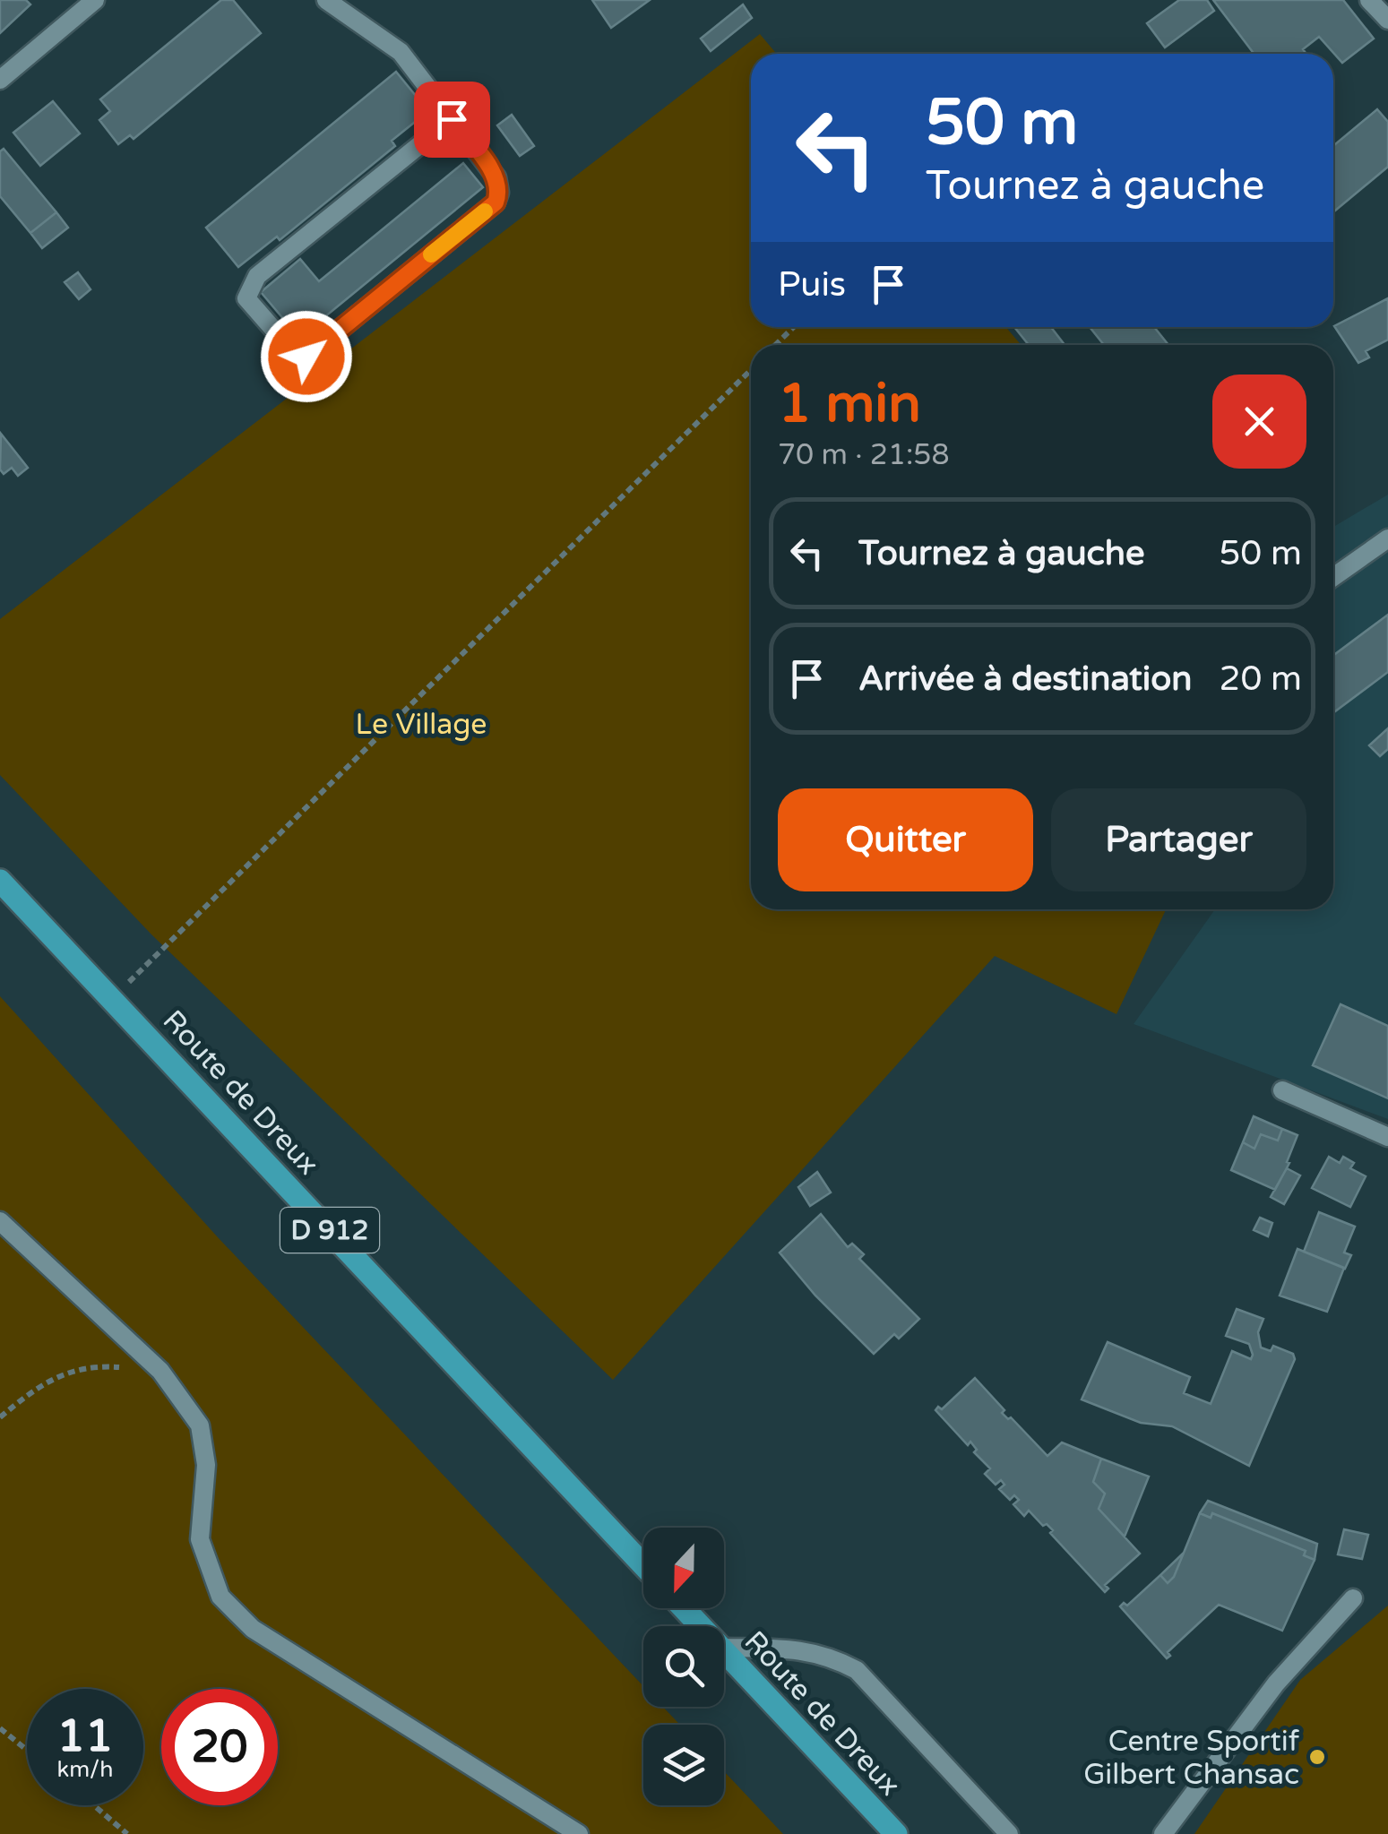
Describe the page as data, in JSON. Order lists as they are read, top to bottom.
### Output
{
  "streets": {
    "main road": ["Route de Dreux", "D 912"]
  },
  "parks": ["Le Village"],
  "places": ["Centre Sportif Gilbert Chansac"],
  "north": "bottom",
  "page": {
    "turn": ["50 m", "Tournez à gauche"],
    "then": "Puis",
    "heading": ["1 min", "70 m · 21:58"],
    "list": [
      {
        "name": "Tournez à gauche",
        "value": "50 m"
      },
      {
        "name": "Arrivée à destination",
        "value": "20 m"
      }
    ],
    "buttons": ["Quitter", "Partager"],
    "speed": "11 km/h",
    "limit": "20"
  }
}
